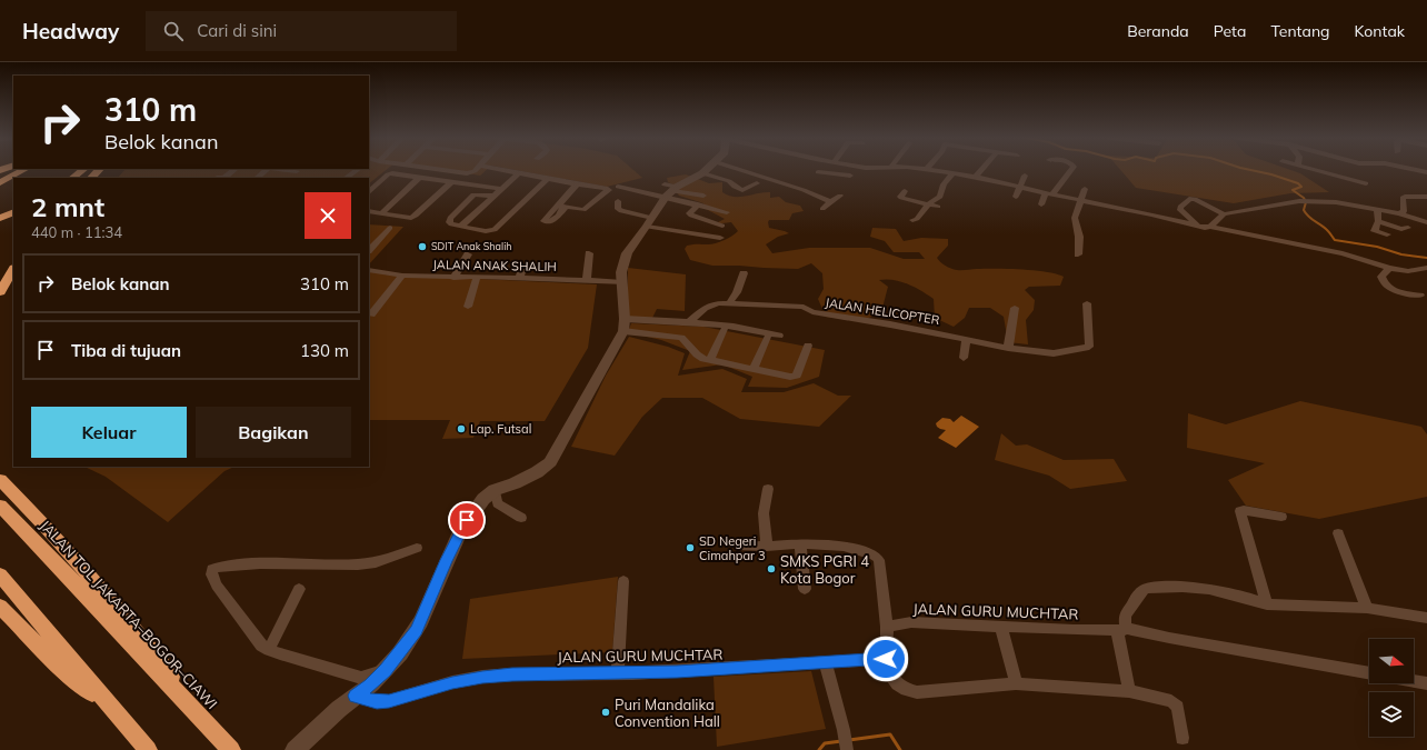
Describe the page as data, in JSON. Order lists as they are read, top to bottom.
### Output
{
  "streets": {
    "highway": ["JALAN TOL JAKARTA–BOGOR–CIAWI"],
    "street": ["JALAN ANAK SHALIH", "JALAN HELICOPTER", "JALAN GURU MUCHTAR"]
  },
  "places": [
    "SDIT Anak Shalih",
    "Lap. Futsal",
    "SD Negeri Cimahpar 3",
    "SMKS PGRI 4 Kota Bogor",
    "Puri Mandalika Convention Hall"
  ],
  "north": "right",
  "page": {
    "header": "Headway",
    "search": "Cari di sini",
    "nav": [
      "Beranda",
      "Peta",
      "Tentang",
      "Kontak"
    ],
    "turn": ["310 m", "Belok kanan"],
    "heading": ["2 mnt", "440 m · 11:34"],
    "list": [
      {
        "name": "Belok kanan",
        "value": "310 m"
      },
      {
        "name": "Tiba di tujuan",
        "value": "130 m"
      }
    ],
    "buttons": ["Keluar", "Bagikan"]
  }
}
